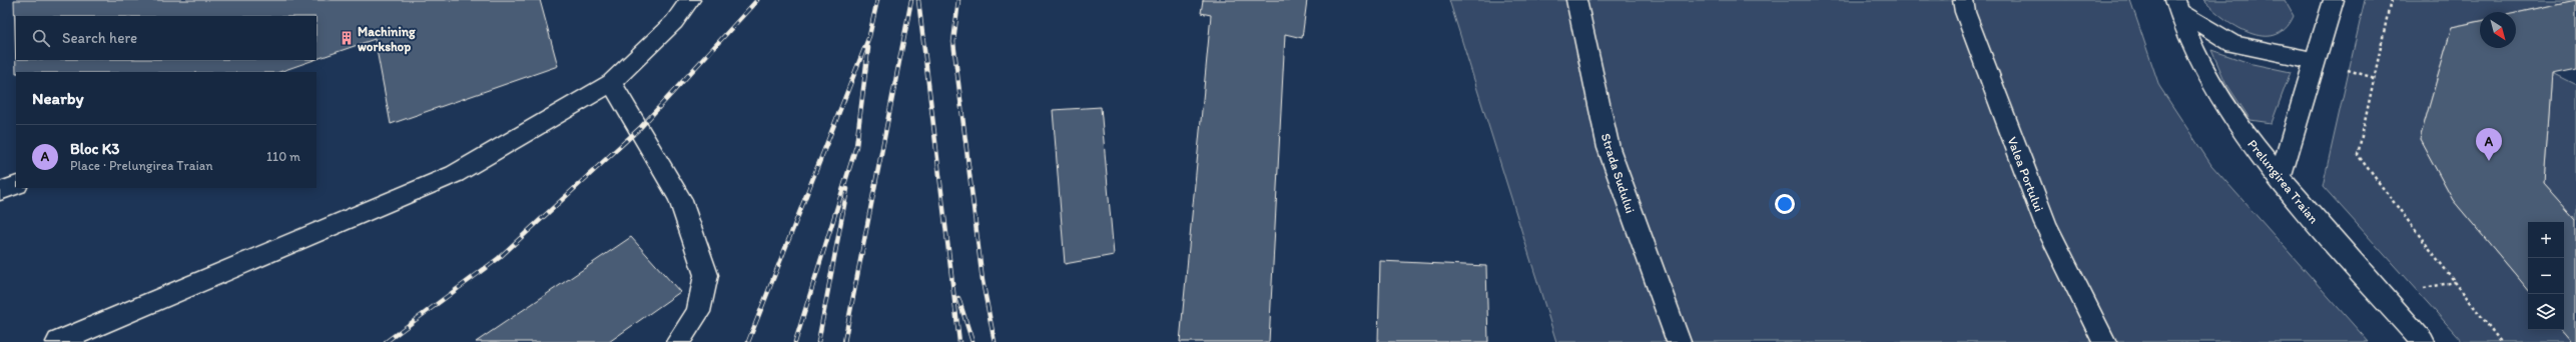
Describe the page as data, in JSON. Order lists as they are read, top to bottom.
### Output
{
  "streets": {
    "street": ["Strada Sudului", "Valea Portului", "Prelungirea Traian"]
  },
  "places": {
    "building": ["Machining workshop"]
  },
  "north": "bottom right",
  "page": {
    "search": "Search here",
    "heading": "Nearby",
    "list": [
      {
        "mark": "A",
        "name": "Bloc K3",
        "note": "Place · Prelungirea Traian",
        "value": "110 m"
      }
    ],
    "pins": "A",
    "map_buttons": ["+", "−"]
  }
}
